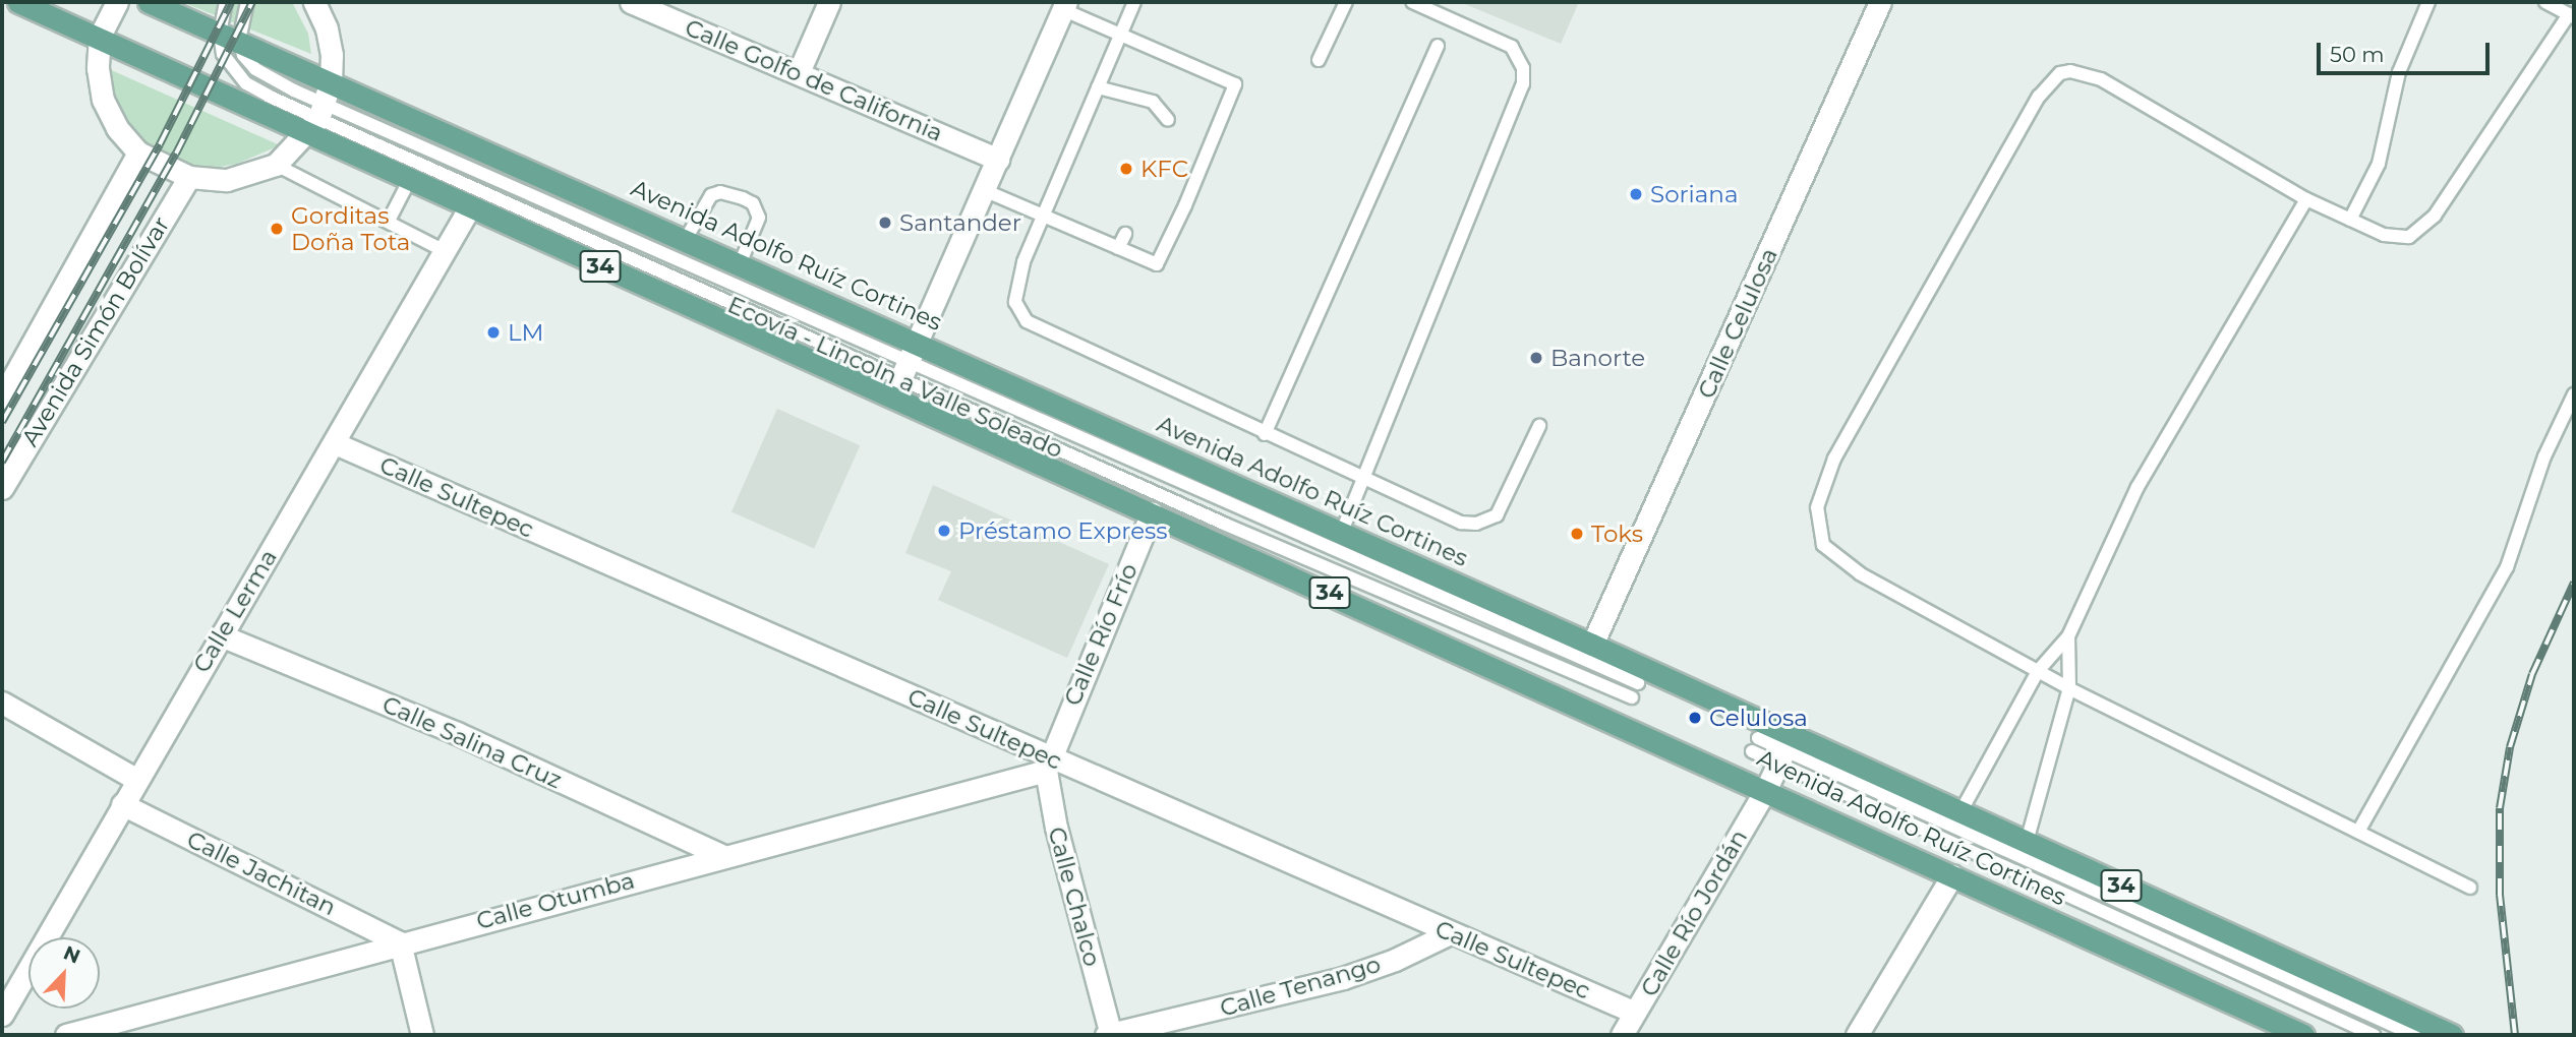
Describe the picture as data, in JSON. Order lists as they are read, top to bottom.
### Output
{
  "streets": {
    "main road": ["Avenida Adolfo Ruíz Cortines", "34"],
    "street": [
      "Calle Golfo de California",
      "Calle Celulosa",
      "Avenida Simón Bolívar",
      "Calle Sultepec",
      "Calle Lerma",
      "Calle Río Frío",
      "Calle Salina Cruz",
      "Calle Jachitan",
      "Calle Chalco",
      "Calle Otumba",
      "Calle Río Jordán",
      "Calle Tenango"
    ],
    "lane": ["Ecovía - Lincoln a Valle Soleado"]
  },
  "crossings": [
    ["Avenida Adolfo Ruíz Cortines", "Calle Celulosa"],
    ["Avenida Adolfo Ruíz Cortines", "Ecovía - Lincoln a Valle Soleado"],
    ["Avenida Adolfo Ruíz Cortines", "Calle Lerma"],
    ["Avenida Adolfo Ruíz Cortines", "Calle Río Frío"],
    ["Avenida Adolfo Ruíz Cortines", "Calle Río Jordán"],
    ["Calle Sultepec", "Calle Lerma"],
    ["Calle Sultepec", "Calle Río Frío"],
    ["Calle Sultepec", "Calle Chalco"],
    ["Calle Sultepec", "Calle Otumba"],
    ["Calle Sultepec", "Calle Río Jordán"],
    ["Calle Sultepec", "Calle Tenango"],
    ["Calle Lerma", "Calle Salina Cruz"],
    ["Calle Lerma", "Calle Jachitan"],
    ["Calle Río Frío", "Calle Chalco"],
    ["Calle Río Frío", "Calle Otumba"],
    ["Calle Salina Cruz", "Calle Otumba"],
    ["Calle Jachitan", "Calle Otumba"],
    ["Calle Chalco", "Calle Otumba"],
    ["Calle Chalco", "Calle Tenango"]
  ],
  "places": [
    "KFC",
    "Soriana",
    "Santander",
    "Gorditas Doña Tota",
    "LM",
    "Banorte",
    "Préstamo Express",
    "Toks",
    "Celulosa"
  ],
  "scale_bar": "50 m",
  "north": "top right"
}
